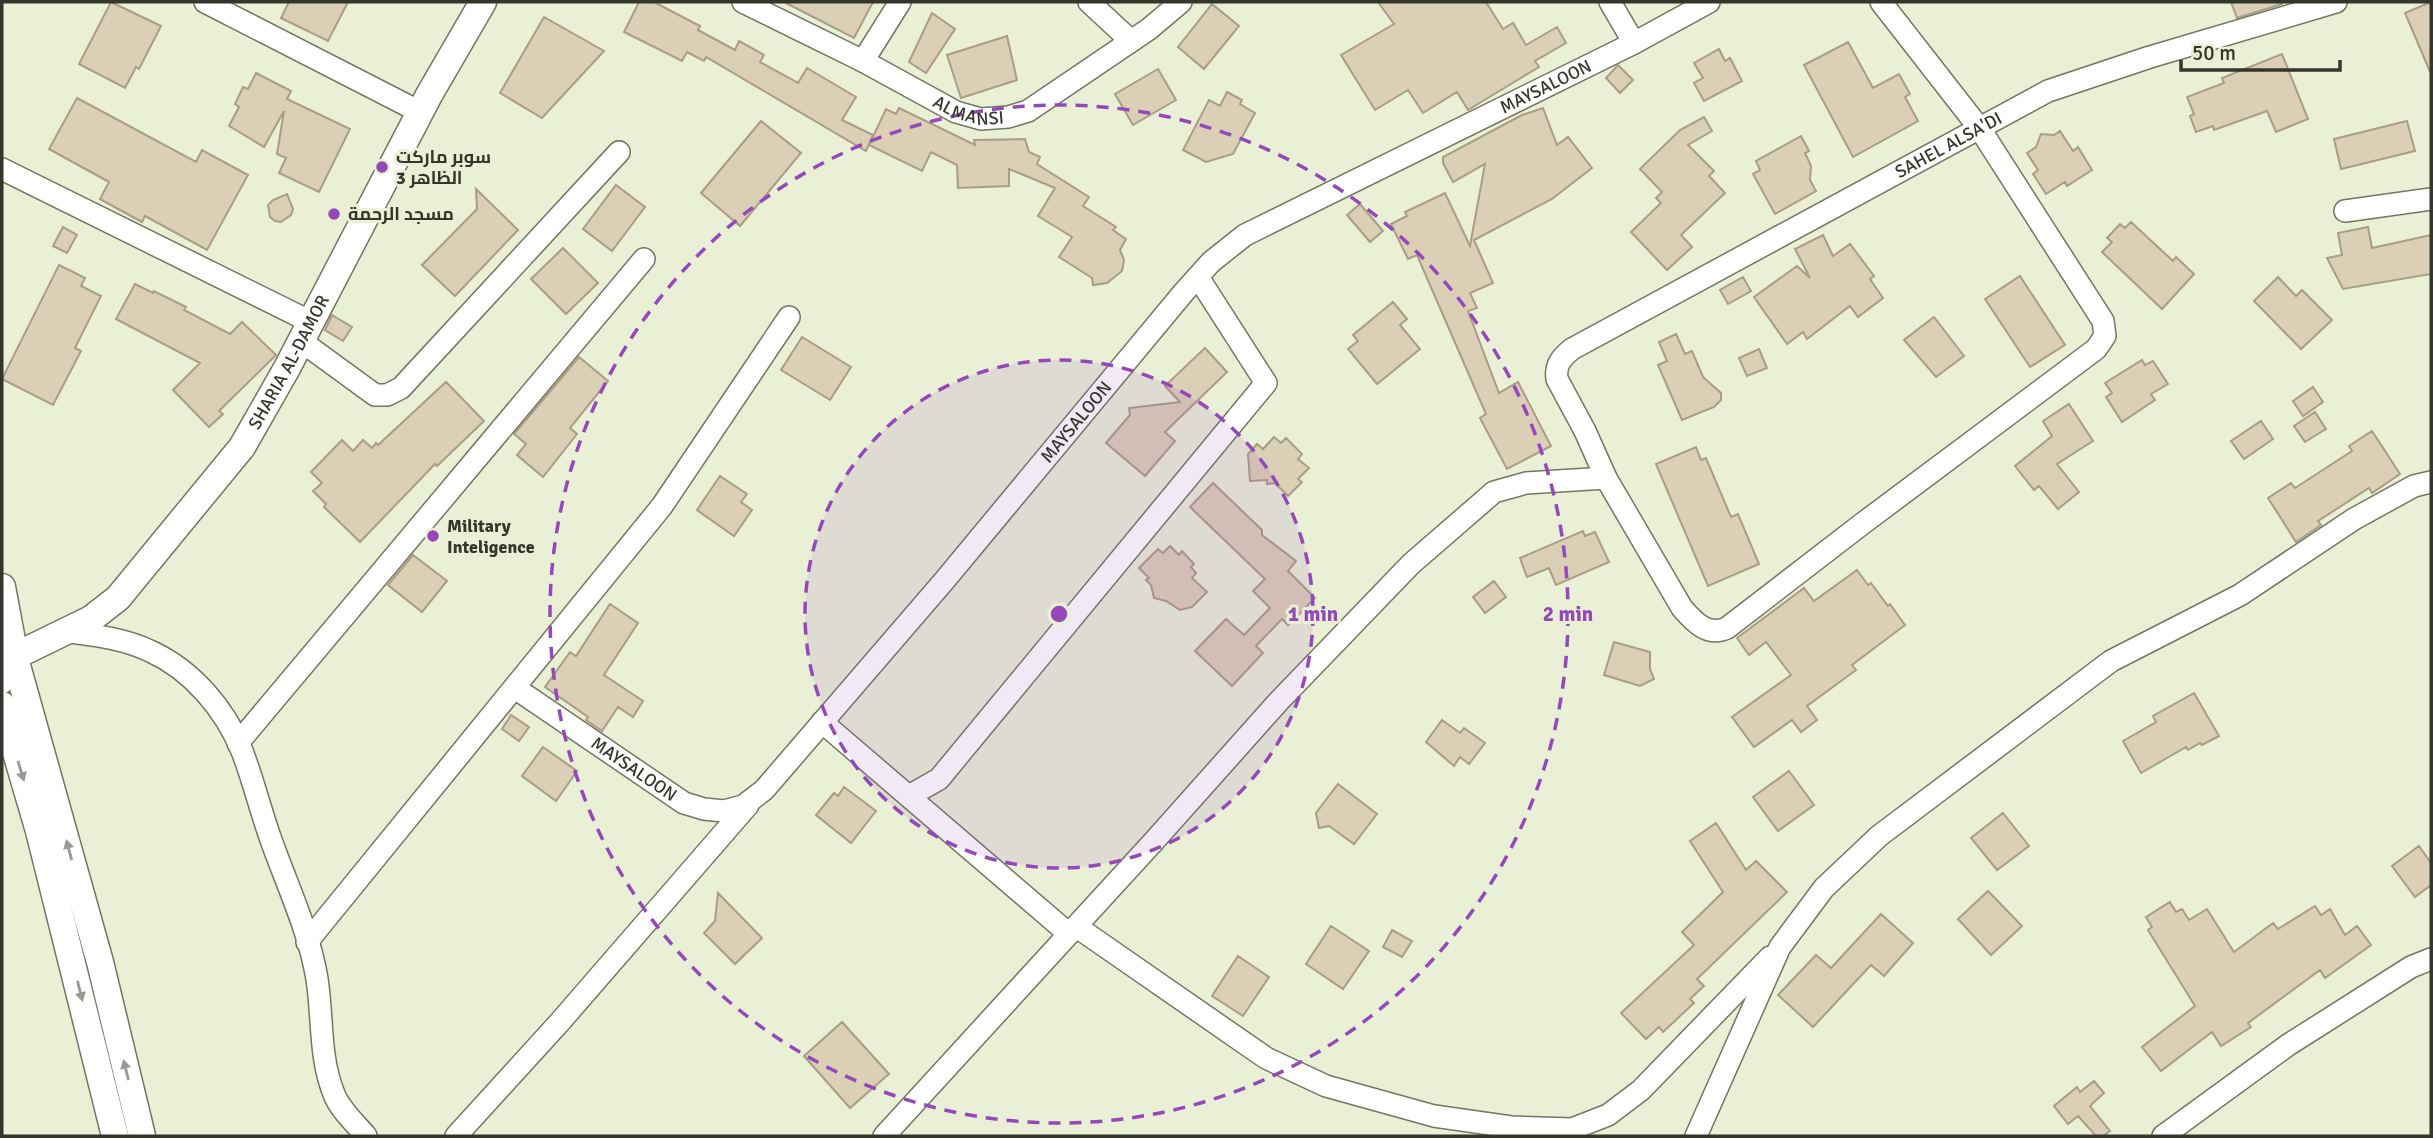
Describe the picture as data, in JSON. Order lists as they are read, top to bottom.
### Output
{
  "streets": {
    "street": [
      "MAYSALOON",
      "ALMANSI",
      "SAHEL ALSA'DI",
      "SHARIA AL-DAMOR"
    ]
  },
  "places": ["سوبر ماركت الظاهر 3", "مسجد الرحمة", "Military Inteligence"],
  "scale_bar": "50 m",
  "rings": ["1 min", "2 min"]
}
